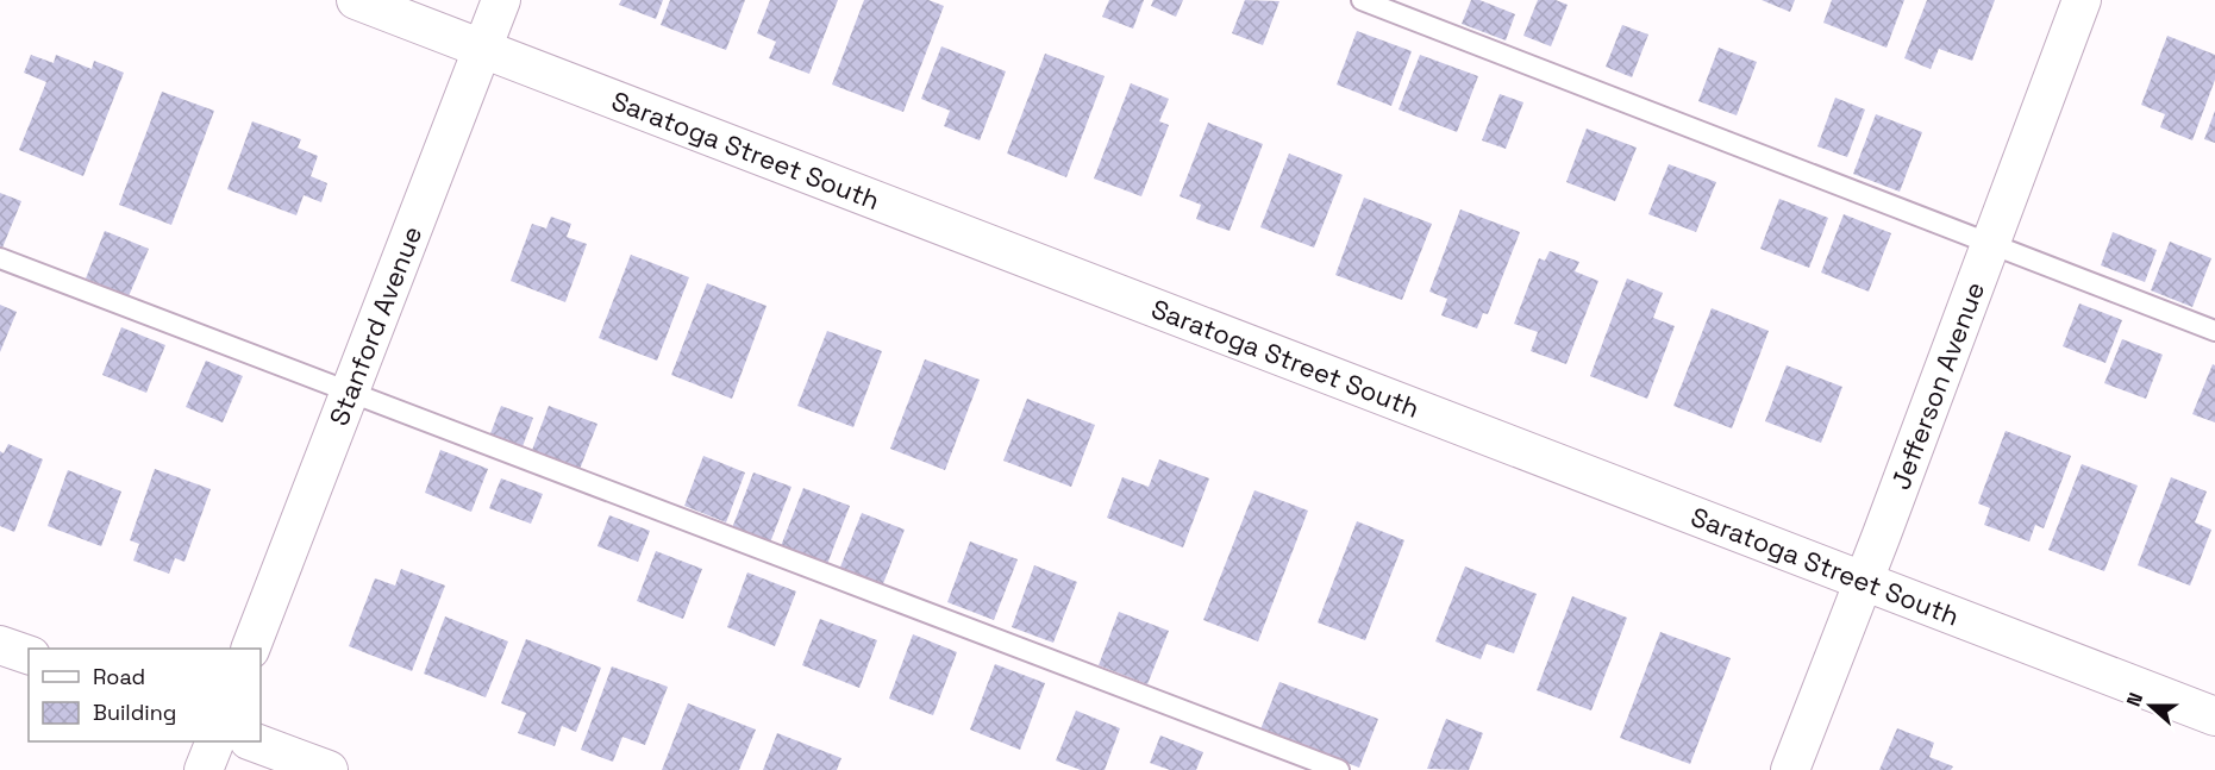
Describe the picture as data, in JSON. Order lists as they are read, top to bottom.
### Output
{
  "streets": {
    "street": ["Saratoga Street South", "Stanford Avenue", "Jefferson Avenue"]
  },
  "crossings": [
    ["Saratoga Street South", "Stanford Avenue"],
    ["Saratoga Street South", "Jefferson Avenue"]
  ],
  "legend": ["Road", "Building"],
  "north": "left"
}
